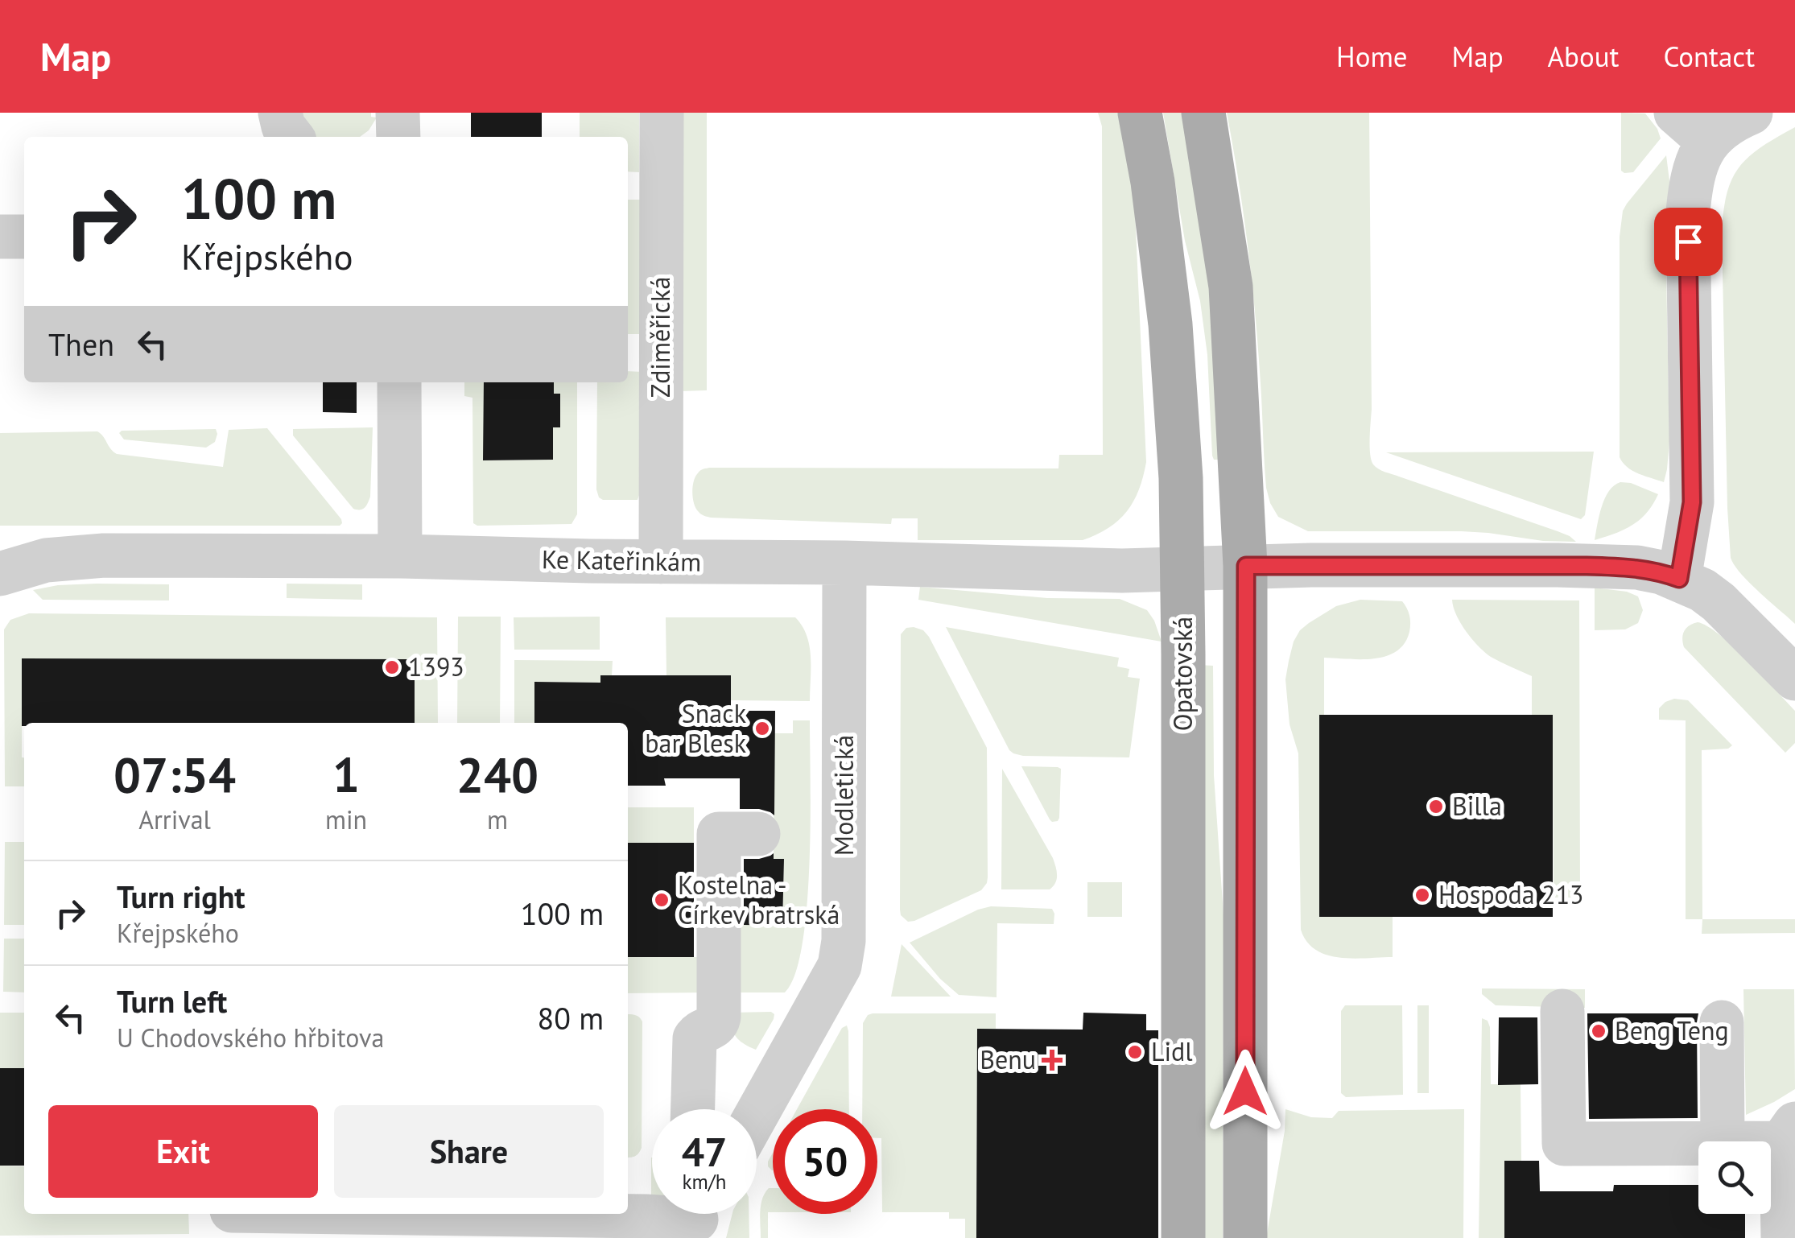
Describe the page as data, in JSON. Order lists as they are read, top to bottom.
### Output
{
  "streets": {
    "main road": ["Opatovská"],
    "street": ["Zdiměřická", "Ke Kateřinkám", "Modletická"]
  },
  "crossings": [
    ["Zdiměřická", "Ke Kateřinkám"],
    ["Ke Kateřinkám", "Opatovská"],
    ["Ke Kateřinkám", "Modletická"]
  ],
  "places": {
    "other": [
      "1393",
      "Snack bar Blesk",
      "Billa",
      "Hospoda 213",
      "Kostelna - Církev bratrská",
      "Beng Teng",
      "Lidl"
    ],
    "health": ["Benu"]
  },
  "page": {
    "header": "Map",
    "nav": [
      "Home",
      "Map",
      "About",
      "Contact"
    ],
    "turn": ["100 m", "Křejpského"],
    "then": "Then",
    "eta": [
      "07:54",
      "Arrival",
      "1",
      "min",
      "240",
      "m"
    ],
    "list": [
      {
        "name": "Turn right",
        "note": "Křejpského",
        "value": "100 m"
      },
      {
        "name": "Turn left",
        "note": "U Chodovského hřbitova",
        "value": "80 m"
      }
    ],
    "buttons": ["Exit", "Share"],
    "speed": "47 km/h",
    "limit": "50"
  }
}
